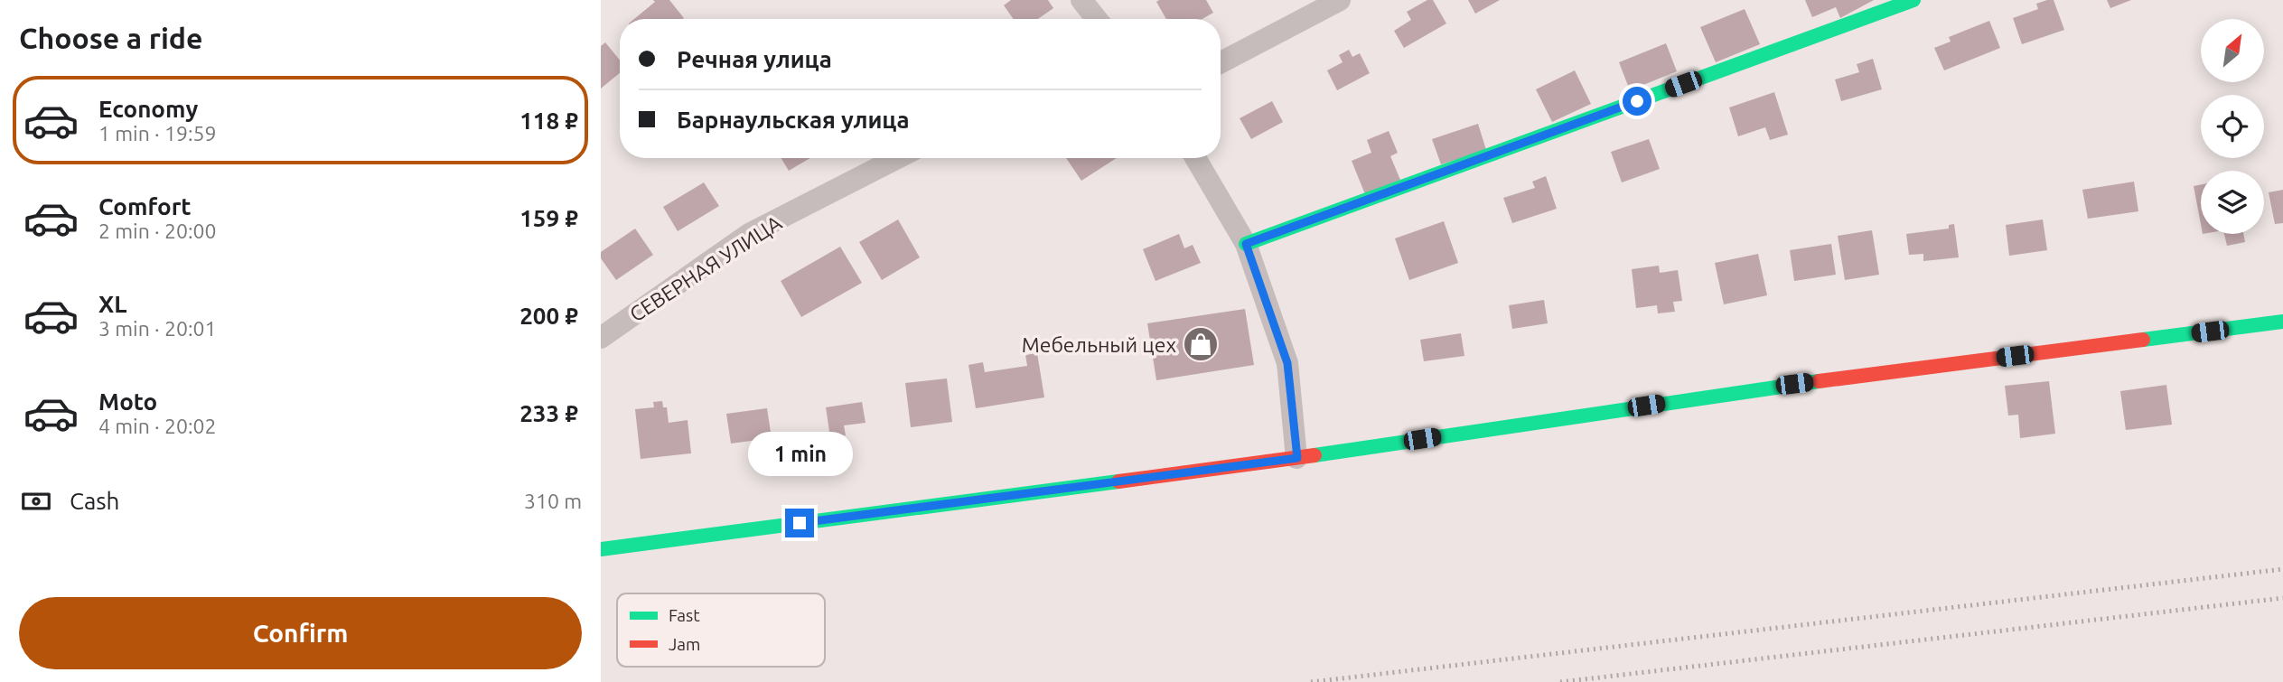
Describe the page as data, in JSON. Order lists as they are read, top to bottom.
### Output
{
  "streets": {
    "street": ["СЕВЕРНАЯ УЛИЦА"]
  },
  "places": {
    "shop": ["Мебельный цех"]
  },
  "legend": ["Fast", "Jam"],
  "north": "top right",
  "page": {
    "heading": "Choose a ride",
    "banner": ["Речная улица", "Барнаульская улица"],
    "list": [
      {
        "name": "Economy",
        "note": "1 min · 19:59",
        "value": "118 ₽"
      },
      {
        "name": "Comfort",
        "note": "2 min · 20:00",
        "value": "159 ₽"
      },
      {
        "name": "XL",
        "note": "3 min · 20:01",
        "value": "200 ₽"
      },
      {
        "name": "Moto",
        "note": "4 min · 20:02",
        "value": "233 ₽"
      }
    ],
    "bubble": "1 min",
    "pay": ["Cash", "310 m"],
    "buttons": "Confirm"
  }
}
